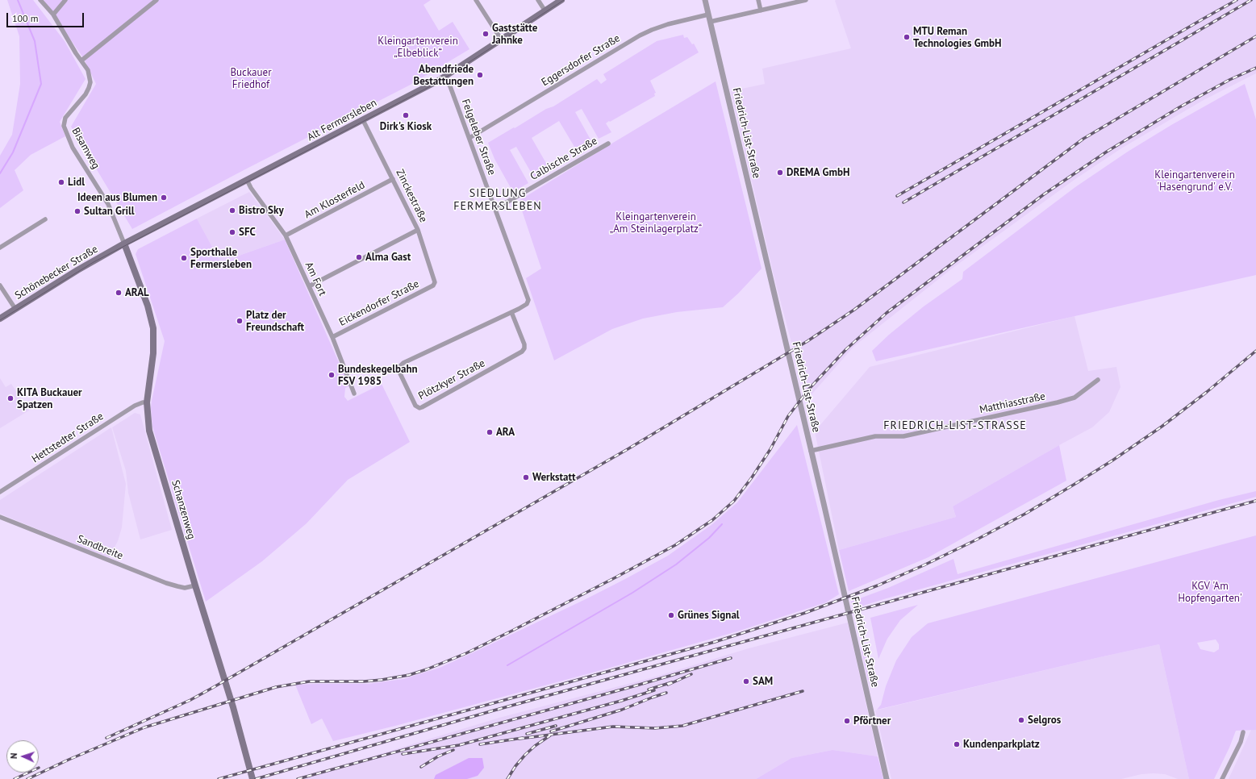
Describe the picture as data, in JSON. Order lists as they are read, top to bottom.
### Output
{
  "streets": {
    "main road": ["Alt Fermersleben", "Schönebecker Straße", "Schanzenweg"],
    "street": [
      "Eggersdorfer Straße",
      "Friedrich-List-Straße",
      "Felgeleber Straße",
      "Bisamweg",
      "Calbische Straße",
      "Zinckestraße",
      "Am Klosterfeld",
      "Am Fort",
      "Eickendorfer Straße",
      "Plötzkyer Straße",
      "Matthiasstraße",
      "Hettstedter Straße",
      "Sandbreite"
    ]
  },
  "crossings": [
    ["Eggersdorfer Straße", "Friedrich-List-Straße"],
    ["Eggersdorfer Straße", "Felgeleber Straße"],
    ["Alt Fermersleben", "Felgeleber Straße"],
    ["Alt Fermersleben", "Bisamweg"],
    ["Alt Fermersleben", "Zinckestraße"],
    ["Alt Fermersleben", "Schönebecker Straße"],
    ["Alt Fermersleben", "Am Fort"],
    ["Alt Fermersleben", "Schanzenweg"],
    ["Friedrich-List-Straße", "Matthiasstraße"],
    ["Felgeleber Straße", "Calbische Straße"],
    ["Felgeleber Straße", "Plötzkyer Straße"],
    ["Bisamweg", "Schönebecker Straße"],
    ["Bisamweg", "Schanzenweg"],
    ["Zinckestraße", "Am Klosterfeld"],
    ["Zinckestraße", "Eickendorfer Straße"],
    ["Am Klosterfeld", "Am Fort"],
    ["Schönebecker Straße", "Schanzenweg"],
    ["Am Fort", "Eickendorfer Straße"],
    ["Hettstedter Straße", "Schanzenweg"],
    ["Schanzenweg", "Sandbreite"]
  ],
  "districts": ["SIEDLUNG FERMERSLEBEN", "FRIEDRICH-LIST-STRASSE"],
  "parks": [
    "Kleingartenverein „Elbeblick“",
    "Buckauer Friedhof",
    "Kleingartenverein 'Hasengrund' e.V.",
    "Kleingartenverein „Am Steinlagerplatz“",
    "KGV 'Am Hopfengarten'"
  ],
  "places": [
    "Gaststätte Jahnke",
    "MTU Reman Technologies GmbH",
    "Abendfriede Bestattungen",
    "Dirk's Kiosk",
    "DREMA GmbH",
    "Lidl",
    "Ideen aus Blumen",
    "Bistro Sky",
    "Sultan Grill",
    "SFC",
    "Alma Gast",
    "Sporthalle Fermersleben",
    "ARAL",
    "Platz der Freundschaft",
    "Bundeskegelbahn FSV 1985",
    "KITA Buckauer Spatzen",
    "ARA",
    "Werkstatt",
    "Grünes Signal",
    "SAM",
    "Selgros",
    "Pförtner",
    "Kundenparkplatz"
  ],
  "scale_bar": "100 m",
  "north": "left"
}
